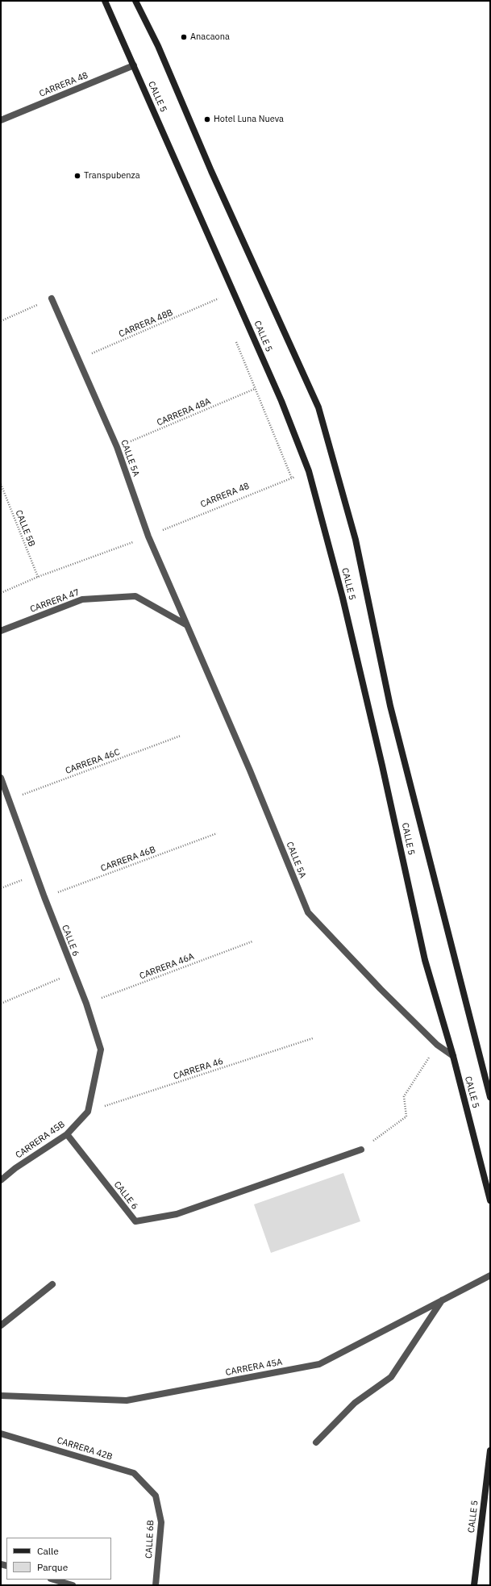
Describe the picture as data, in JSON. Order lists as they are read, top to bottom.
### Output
{
  "streets": {
    "main road": ["CALLE 5"],
    "street": [
      "CARRERA 48",
      "CALLE 5A",
      "CARRERA 47",
      "CALLE 6",
      "CARRERA 45B",
      "CARRERA 45A",
      "CARRERA 42B",
      "CALLE 6B"
    ],
    "path": [
      "CARRERA 48B",
      "CARRERA 48A",
      "CALLE 5B",
      "CARRERA 46C",
      "CARRERA 46B",
      "CARRERA 46A",
      "CARRERA 46"
    ]
  },
  "crossings": [
    ["CARRERA 48", "CALLE 5"],
    ["CARRERA 48", "CALLE 5A"],
    ["CARRERA 48", "CALLE 5B"],
    ["CALLE 5", "CALLE 5A"],
    ["CARRERA 48B", "CALLE 5A"],
    ["CARRERA 48A", "CALLE 5A"],
    ["CALLE 5A", "CARRERA 47"],
    ["CARRERA 46C", "CALLE 6"],
    ["CARRERA 46B", "CALLE 6"],
    ["CALLE 6", "CARRERA 46A"],
    ["CALLE 6", "CARRERA 46"],
    ["CALLE 6", "CARRERA 45B"],
    ["CARRERA 46", "CARRERA 45B"],
    ["CARRERA 42B", "CALLE 6B"]
  ],
  "places": ["Anacaona", "Hotel Luna Nueva", "Transpubenza"],
  "legend": ["Calle", "Parque"]
}
